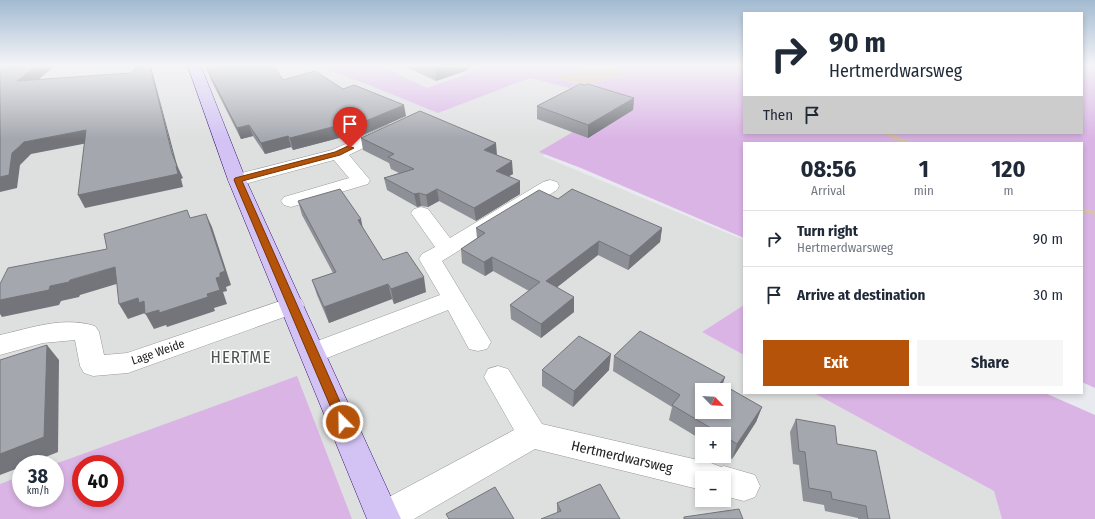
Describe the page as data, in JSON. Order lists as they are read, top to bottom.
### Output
{
  "streets": {
    "street": ["Lage Weide", "Hertmerdwarsweg"]
  },
  "districts": ["HERTME"],
  "north": "bottom right",
  "page": {
    "turn": ["90 m", "Hertmerdwarsweg"],
    "then": "Then",
    "eta": [
      "08:56",
      "Arrival",
      "1",
      "min",
      "120",
      "m"
    ],
    "list": [
      {
        "name": "Turn right",
        "note": "Hertmerdwarsweg",
        "value": "90 m"
      },
      {
        "name": "Arrive at destination",
        "value": "30 m"
      }
    ],
    "buttons": ["Exit", "Share"],
    "map_buttons": ["+", "−"],
    "speed": "38 km/h",
    "limit": "40"
  }
}
